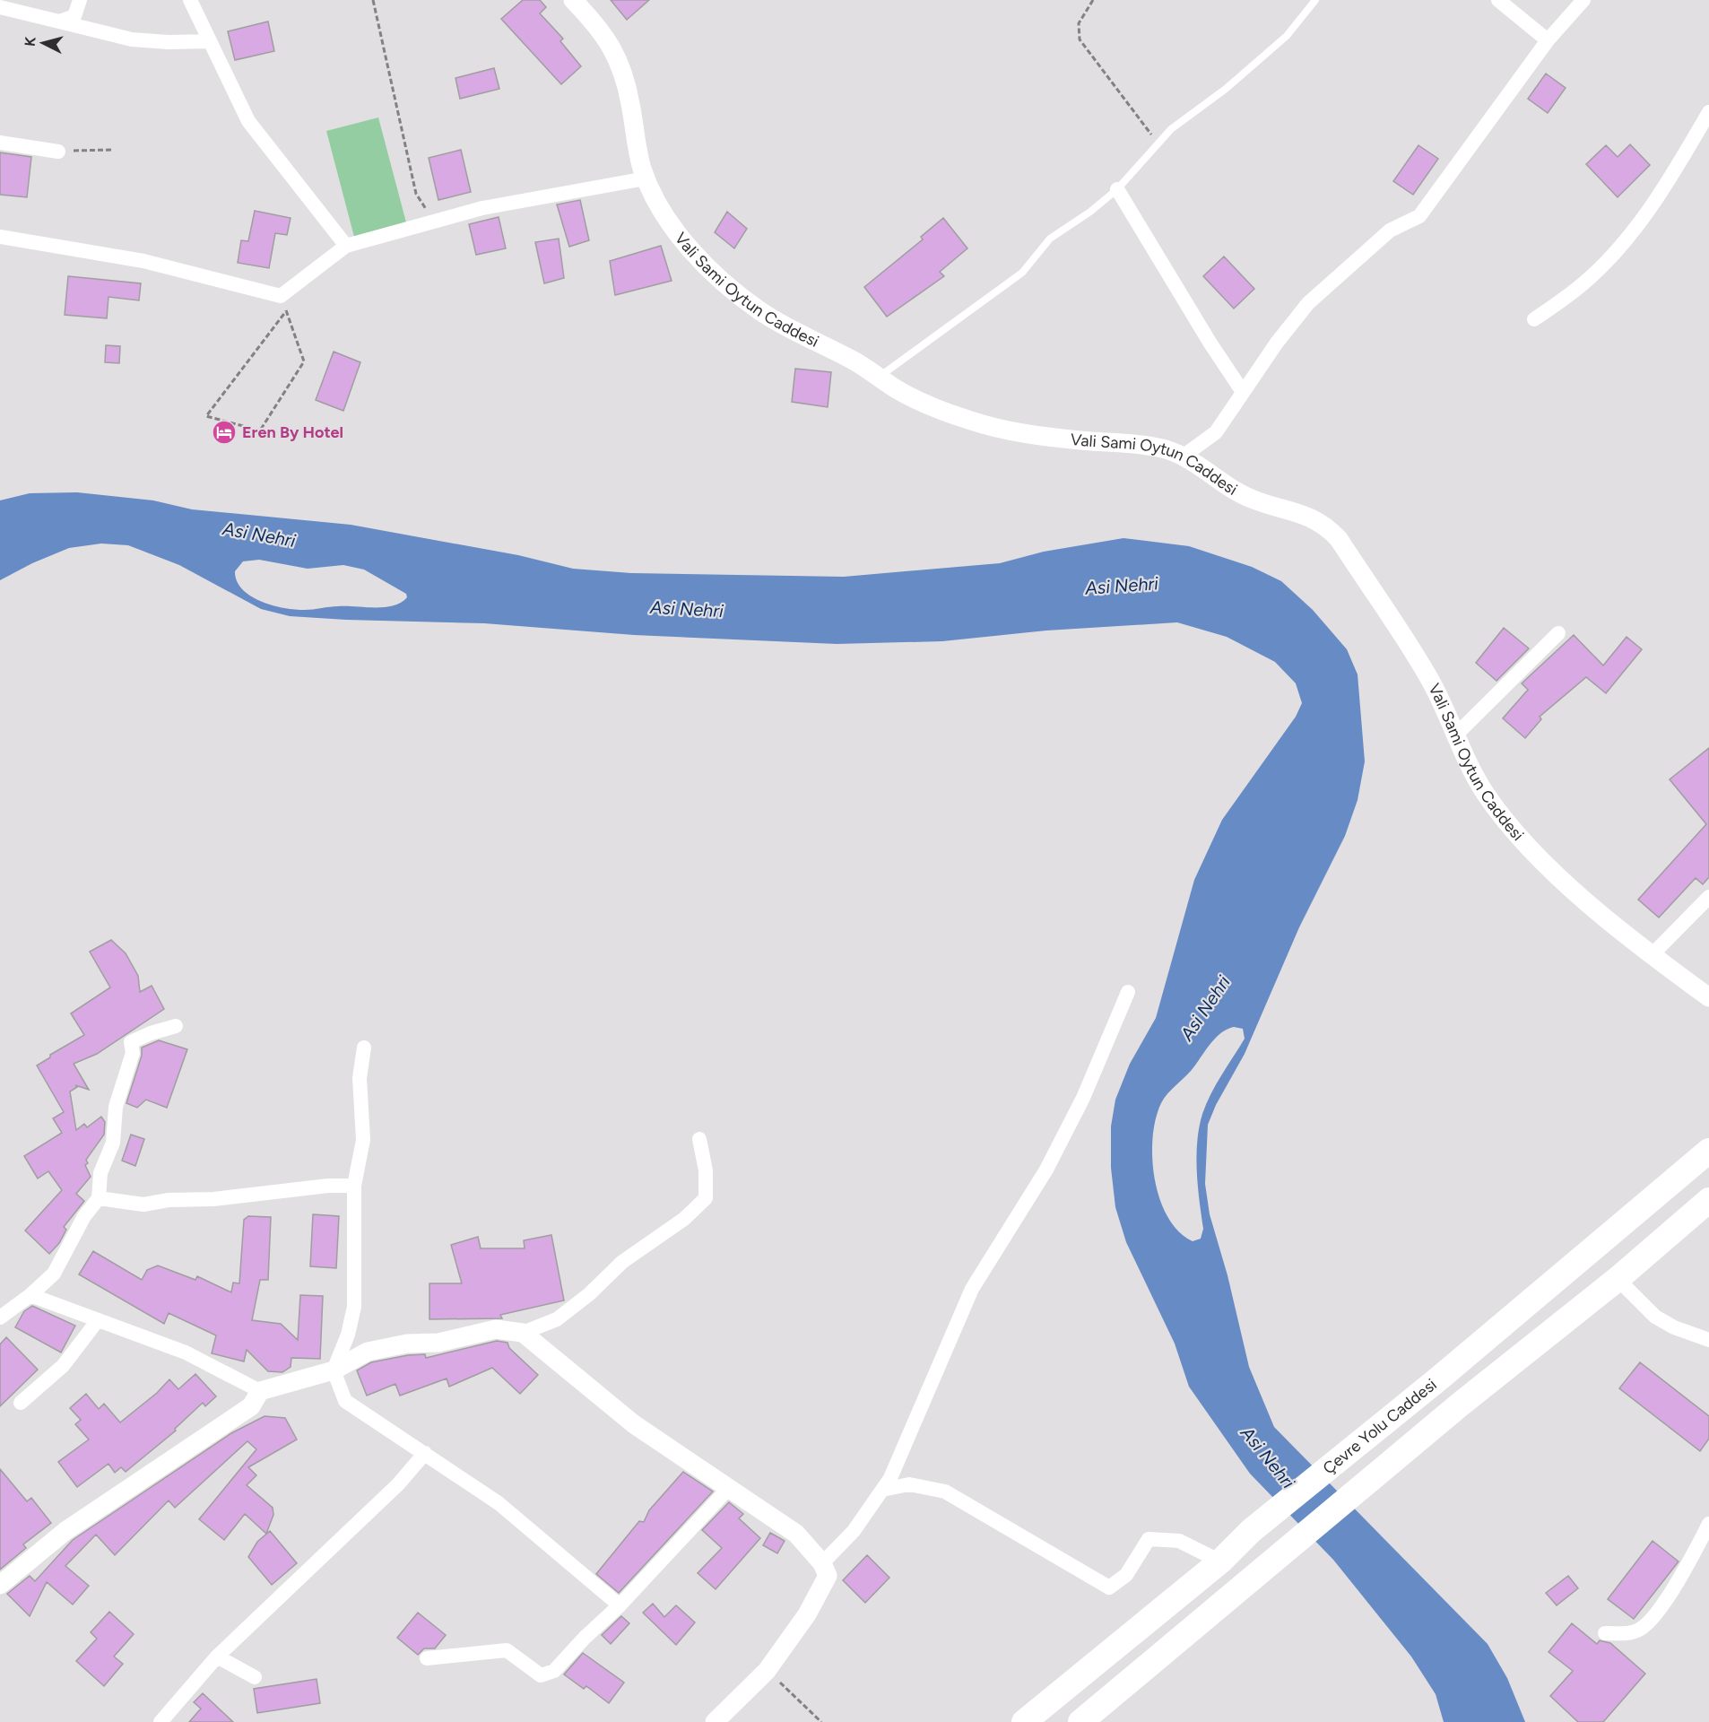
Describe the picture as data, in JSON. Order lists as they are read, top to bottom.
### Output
{
  "streets": {
    "highway": ["Çevre Yolu Caddesi"],
    "street": ["Vali Sami Oytun Caddesi"]
  },
  "water": ["Asi Nehri"],
  "places": {
    "hotel": ["Eren By Hotel"]
  },
  "north": "left"
}
